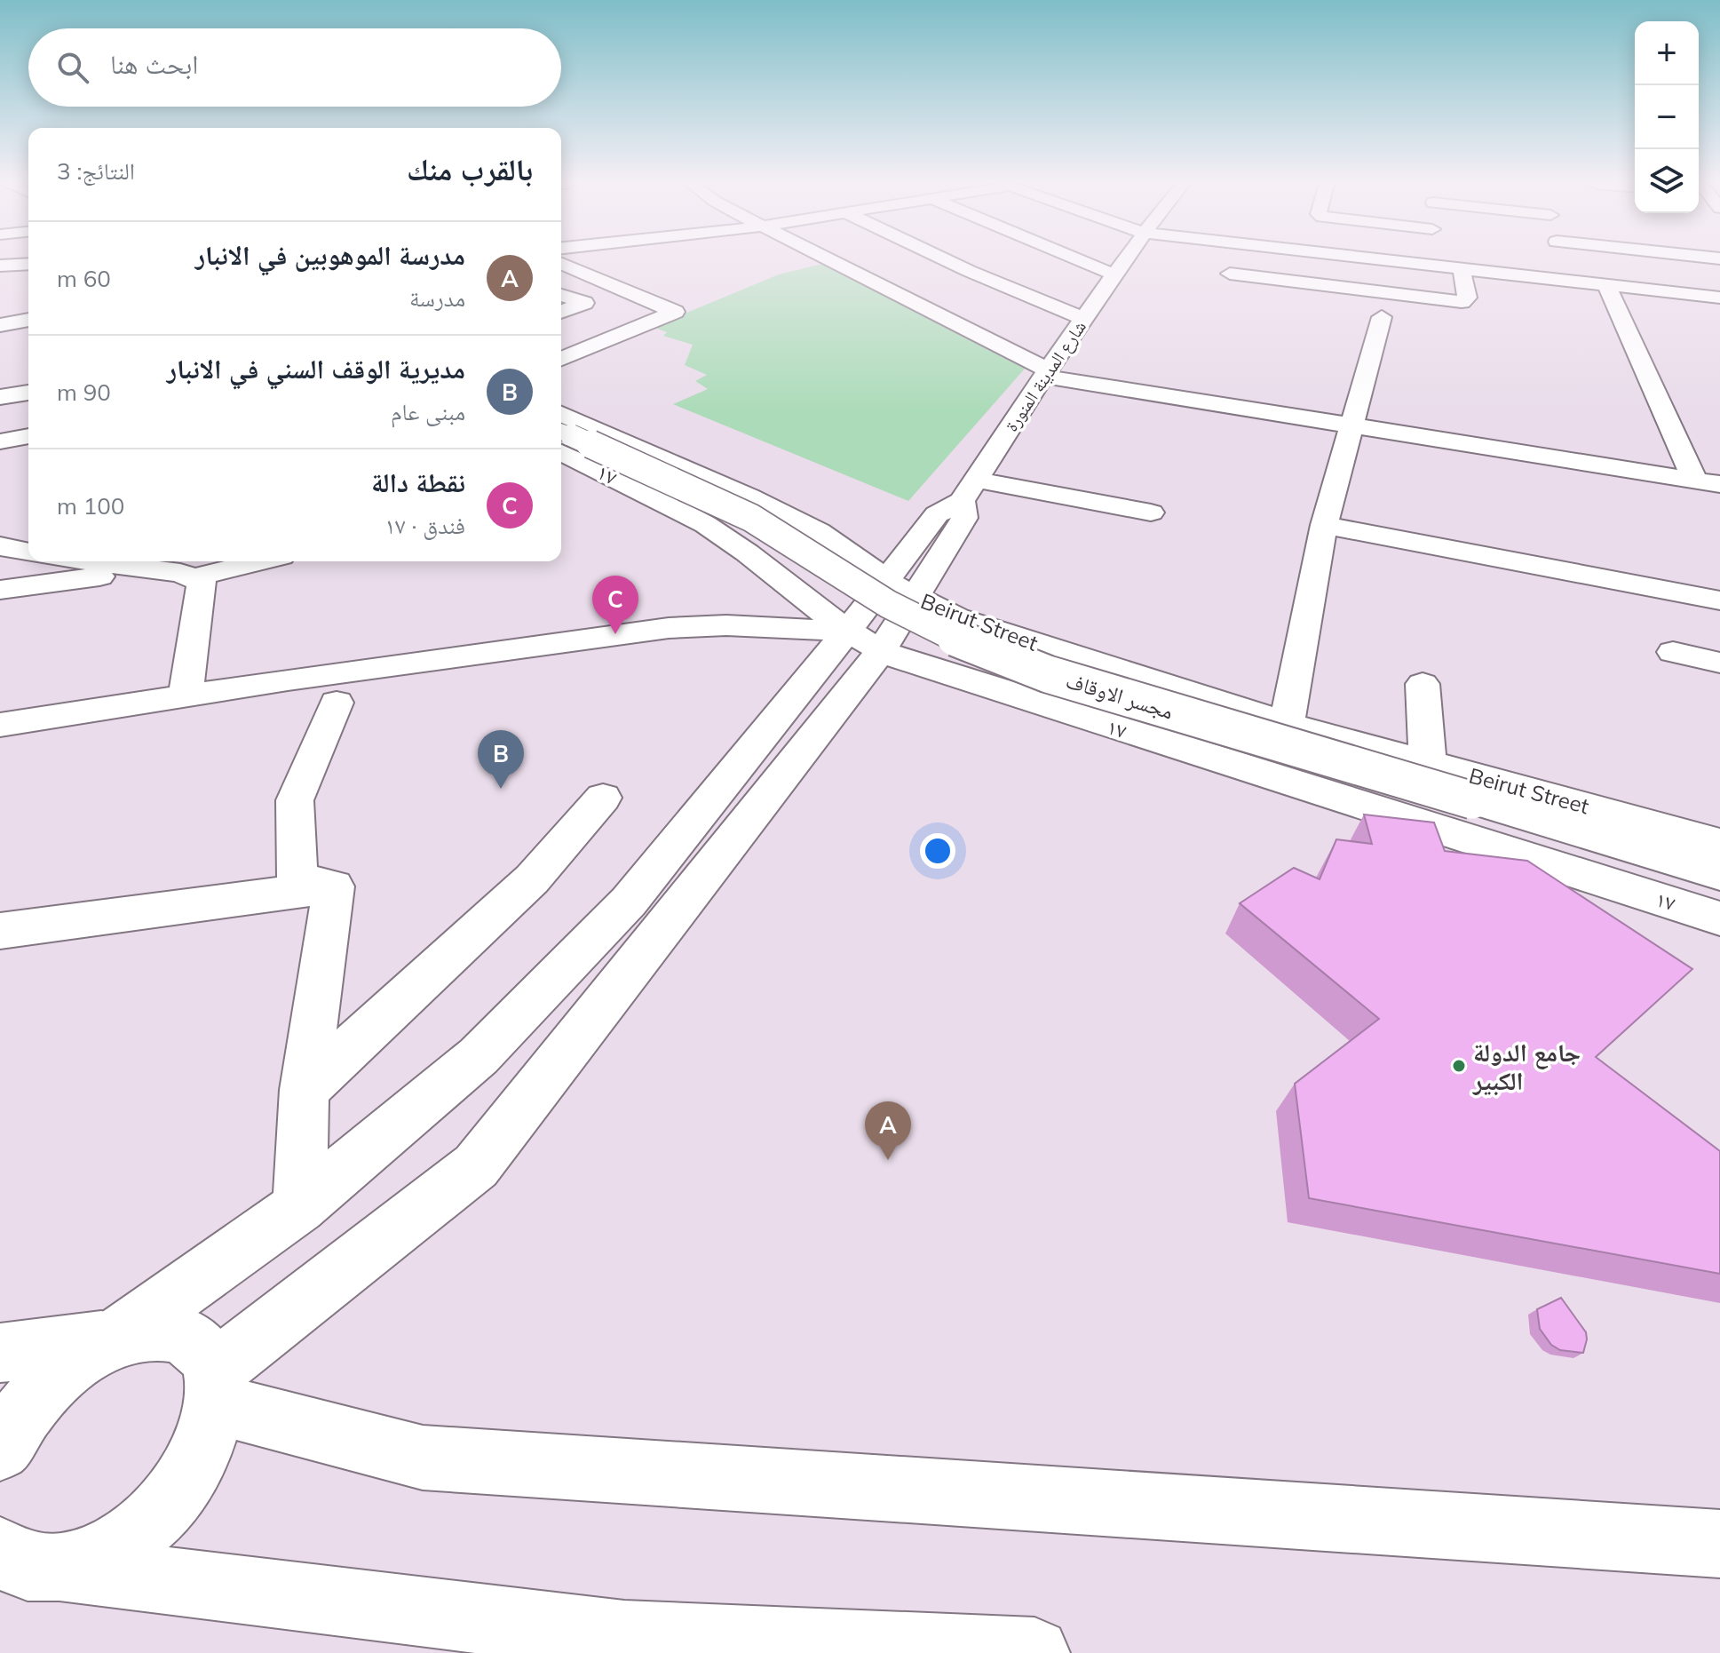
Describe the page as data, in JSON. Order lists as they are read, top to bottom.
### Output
{
  "streets": {
    "street": [
      "شارع المدينة المنورة",
      "١٧",
      "Beirut Street",
      "مجسر الاوقاف"
    ]
  },
  "places": ["جامع الدولة الكبير"],
  "page": {
    "map_buttons": ["+", "−"],
    "search": "ابحث هنا",
    "heading": ["بالقرب منك", "النتائج: 3"],
    "list": [
      {
        "mark": "A",
        "name": "مدرسة الموهوبين في الانبار",
        "note": "مدرسة",
        "value": "60 m"
      },
      {
        "mark": "B",
        "name": "مديرية الوقف السني في الانبار",
        "note": "مبنى عام",
        "value": "90 m"
      },
      {
        "mark": "C",
        "name": "نقطة دالة",
        "note": "فندق · ١٧",
        "value": "100 m"
      }
    ],
    "pins": ["C", "B", "A"]
  }
}
